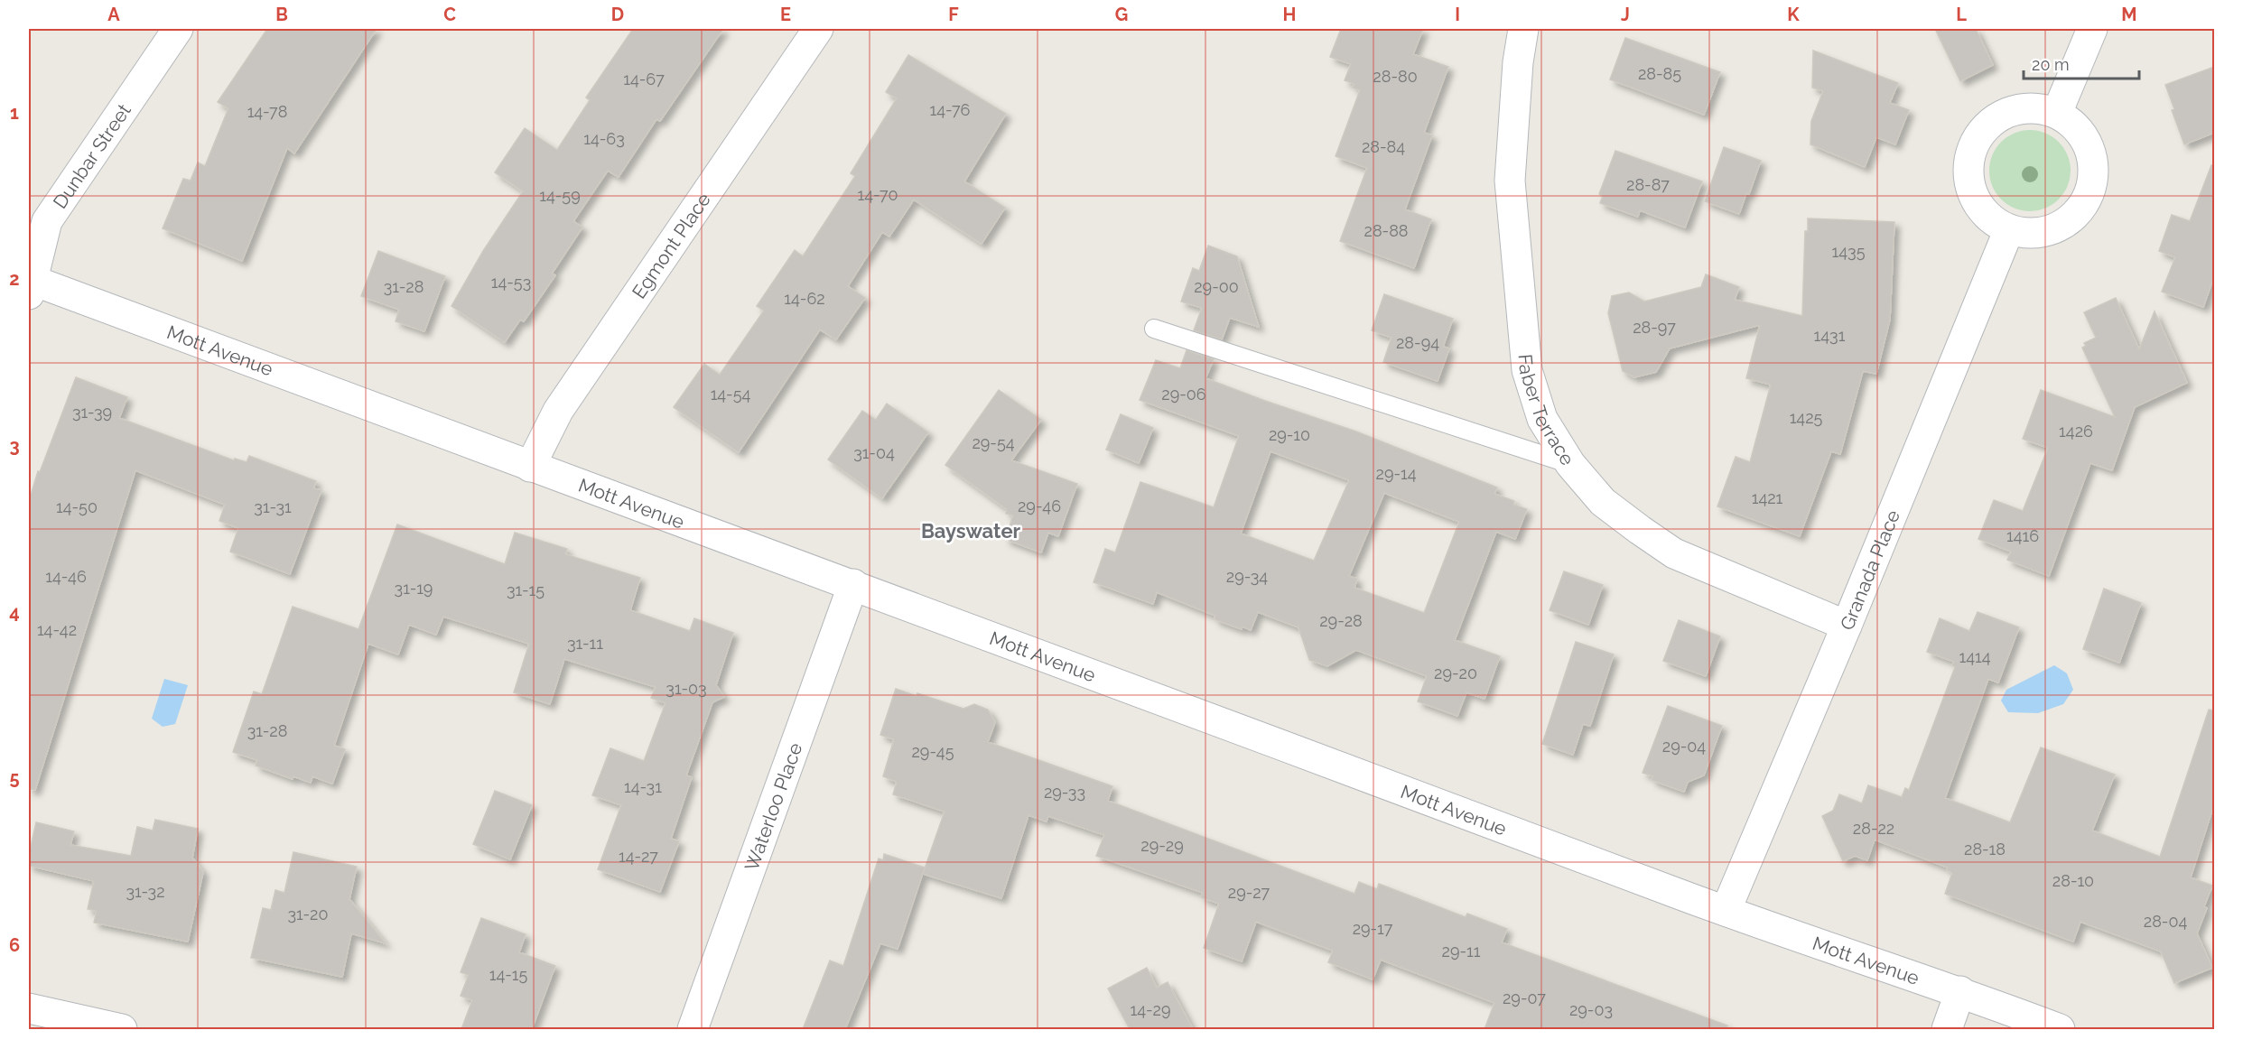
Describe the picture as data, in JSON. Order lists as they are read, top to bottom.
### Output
{
  "streets": {
    "street": [
      "Dunbar Street",
      "Egmont Place",
      "Mott Avenue",
      "Faber Terrace",
      "Granada Place",
      "Waterloo Place"
    ]
  },
  "crossings": [
    ["Dunbar Street", "Mott Avenue"],
    ["Egmont Place", "Mott Avenue"],
    ["Mott Avenue", "Granada Place"],
    ["Mott Avenue", "Waterloo Place"],
    ["Faber Terrace", "Granada Place"]
  ],
  "districts": ["Bayswater"],
  "house_numbers": [
    "28-85",
    "28-80",
    "14-67",
    "14-76",
    "14-78",
    "14-63",
    "28-84",
    "28-87",
    "14-70",
    "14-59",
    "28-88",
    "1435",
    "14-53",
    "31-28",
    "29-00",
    "14-62",
    "28-97",
    "1431",
    "28-94",
    "14-54",
    "29-06",
    "31-39",
    "1425",
    "1426",
    "29-10",
    "29-54",
    "31-04",
    "29-14",
    "1421",
    "29-46",
    "14-50",
    "31-31",
    "1416",
    "14-46",
    "29-34",
    "31-19",
    "31-15",
    "29-28",
    "14-42",
    "31-11",
    "1414",
    "29-20",
    "31-03",
    "31-28",
    "29-04",
    "29-45",
    "14-31",
    "29-33",
    "28-22",
    "29-29",
    "28-18",
    "14-27",
    "28-10",
    "31-32",
    "29-27",
    "31-20",
    "28-04",
    "29-17",
    "29-11",
    "14-15",
    "29-07",
    "14-29",
    "29-03"
  ],
  "scale_bar": "20 m",
  "grid": {
    "columns": [
      "A",
      "B",
      "C",
      "D",
      "E",
      "F",
      "G",
      "H",
      "I",
      "J",
      "K",
      "L",
      "M"
    ],
    "rows": [
      "1",
      "2",
      "3",
      "4",
      "5",
      "6"
    ]
  }
}
